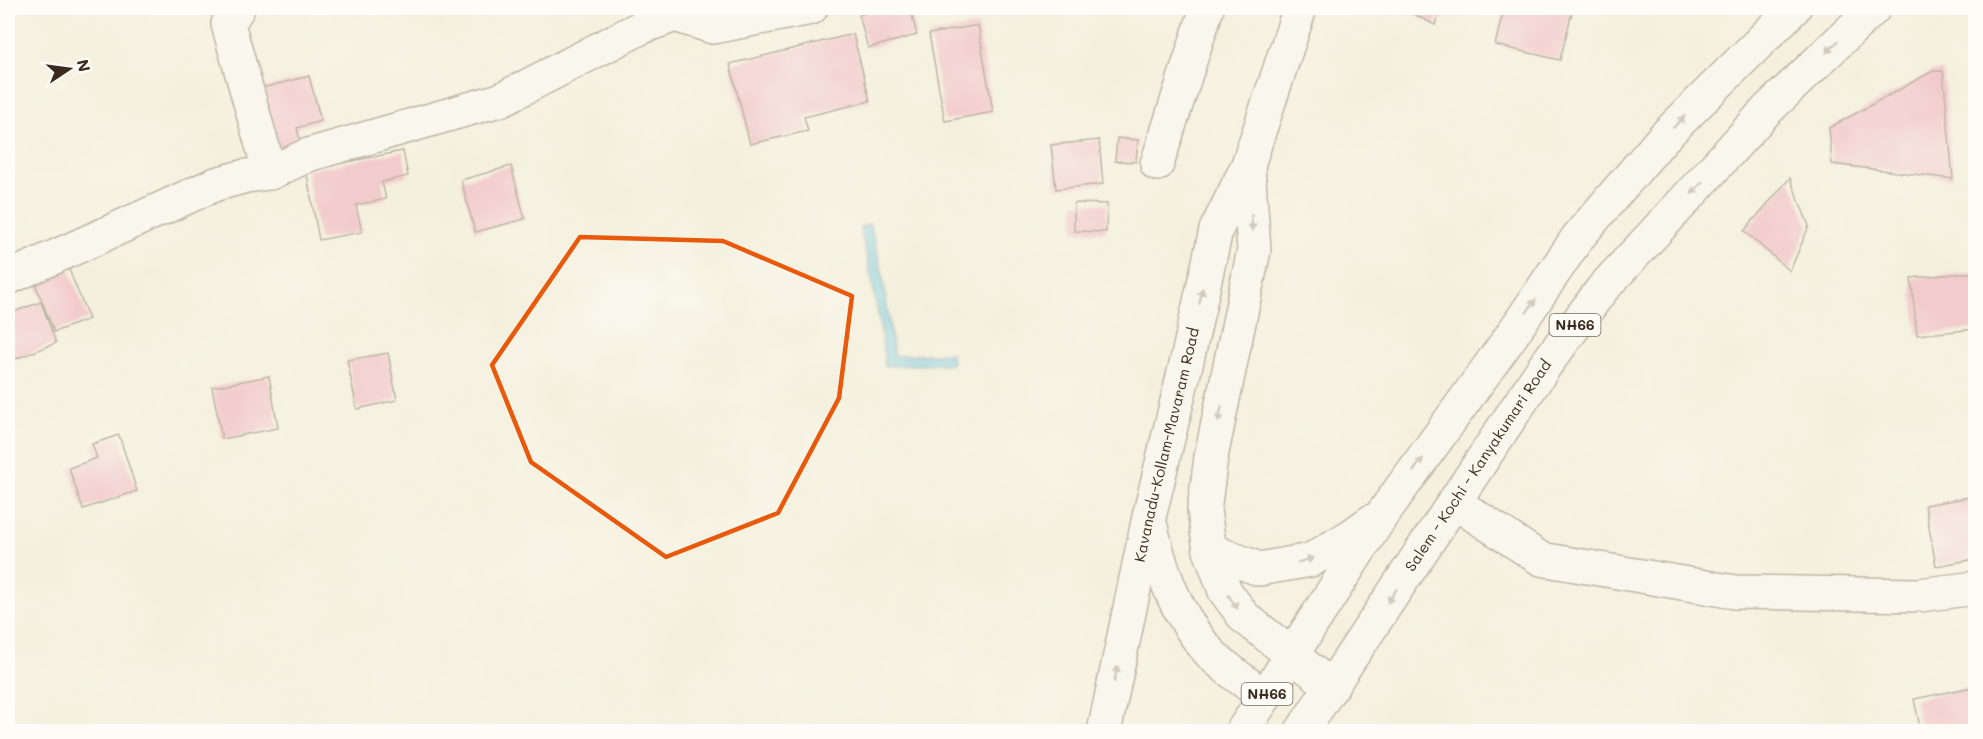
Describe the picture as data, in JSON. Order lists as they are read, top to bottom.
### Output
{
  "streets": {
    "main road": ["NH66", "Kavanadu-Kollam-Mavaram Road", "Salem - Kochi - Kanyakumari Road"]
  },
  "crossings": [
    ["NH66", "Kavanadu-Kollam-Mavaram Road"],
    ["Kavanadu-Kollam-Mavaram Road", "Salem - Kochi - Kanyakumari Road"]
  ],
  "north": "right"
}
